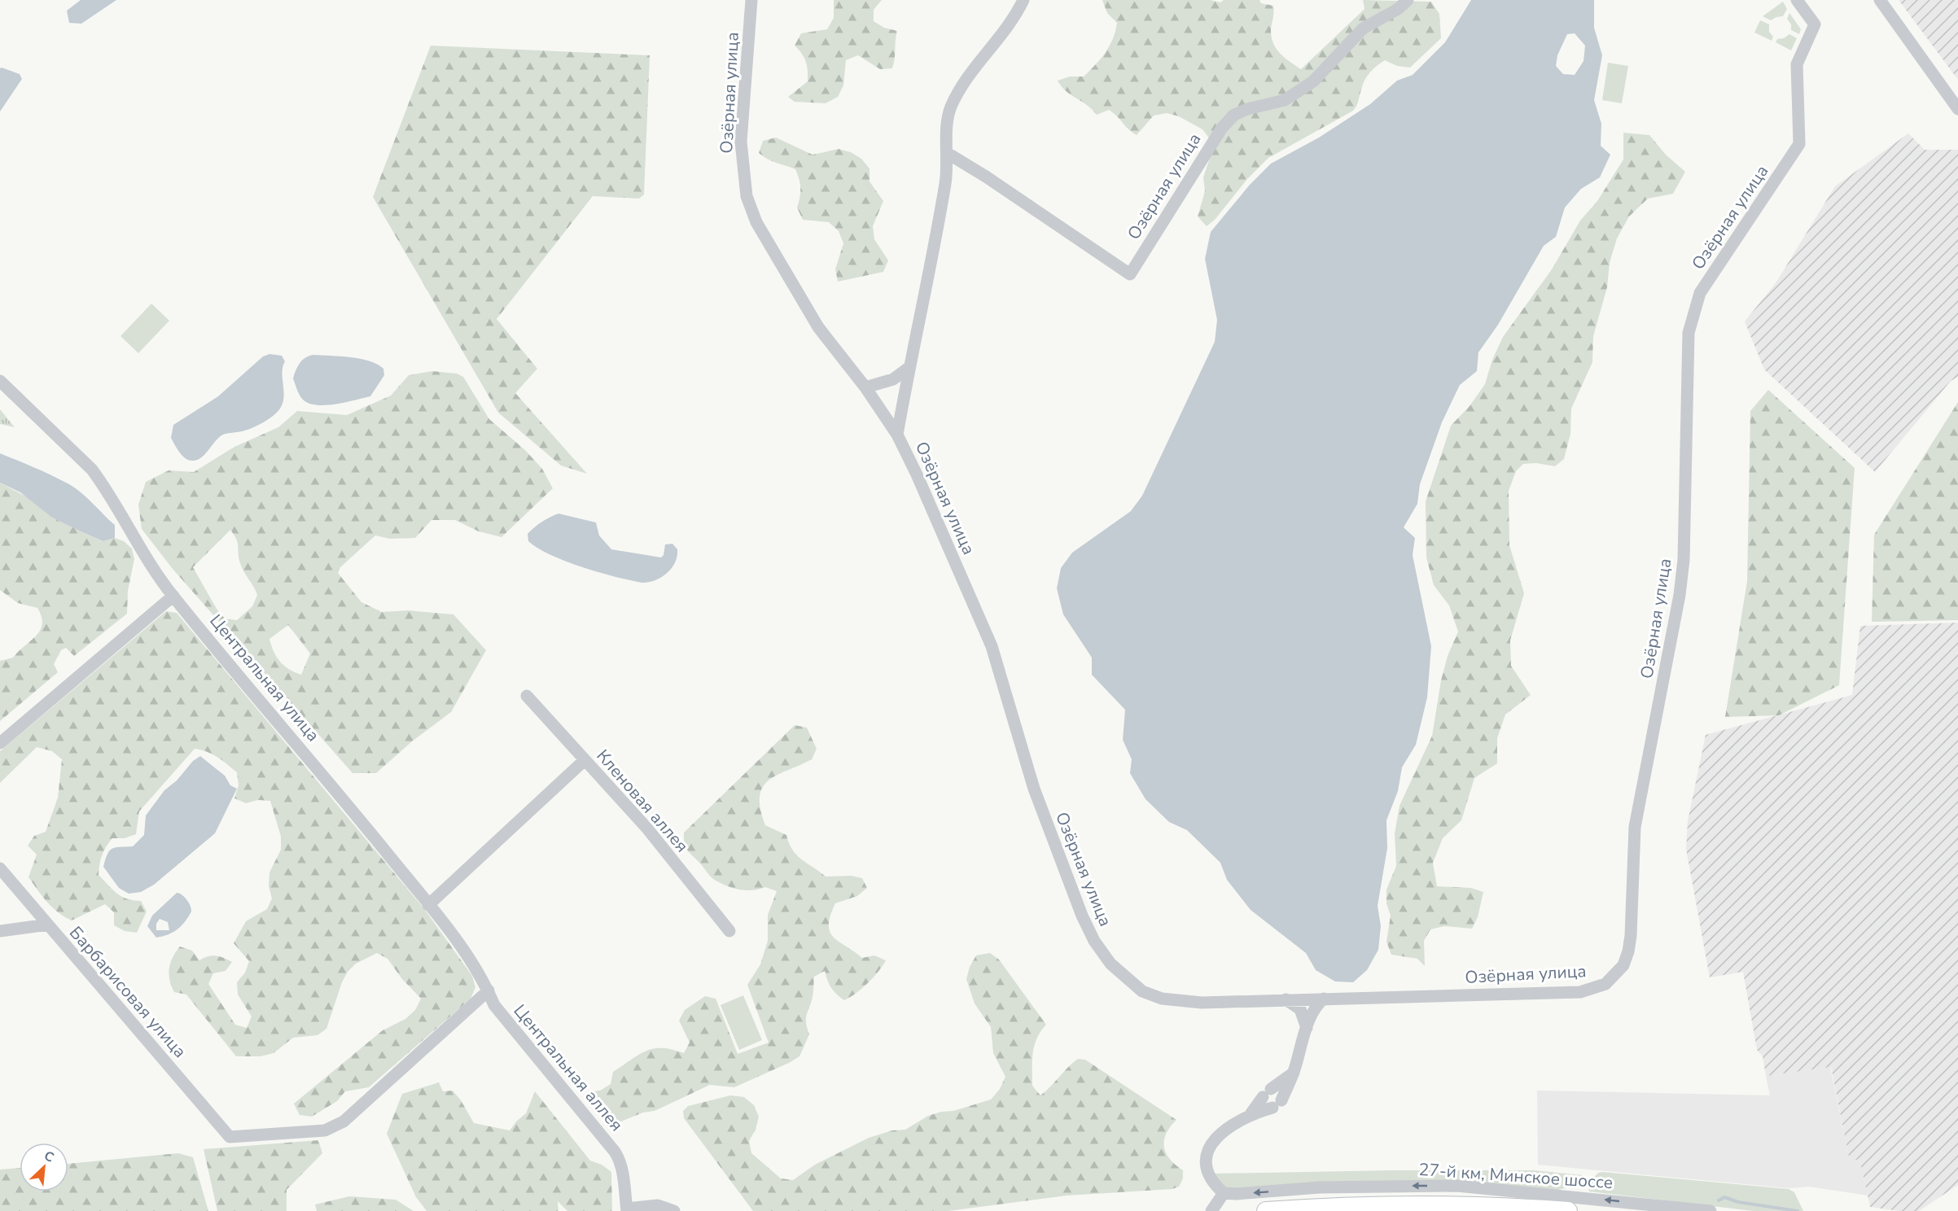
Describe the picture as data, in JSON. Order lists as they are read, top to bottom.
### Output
{
  "streets": {
    "street": [
      "Озёрная улица",
      "Центральная улица",
      "Кленовая аллея",
      "Барбарисовая улица",
      "Центральная аллея",
      "27-й км, Минское шоссе"
    ]
  },
  "crossings": [
    ["Центральная улица", "Барбарисовая улица"],
    ["Центральная улица", "Центральная аллея"]
  ],
  "one_way": ["27-й км, Минское шоссе"],
  "north": "top right"
}
